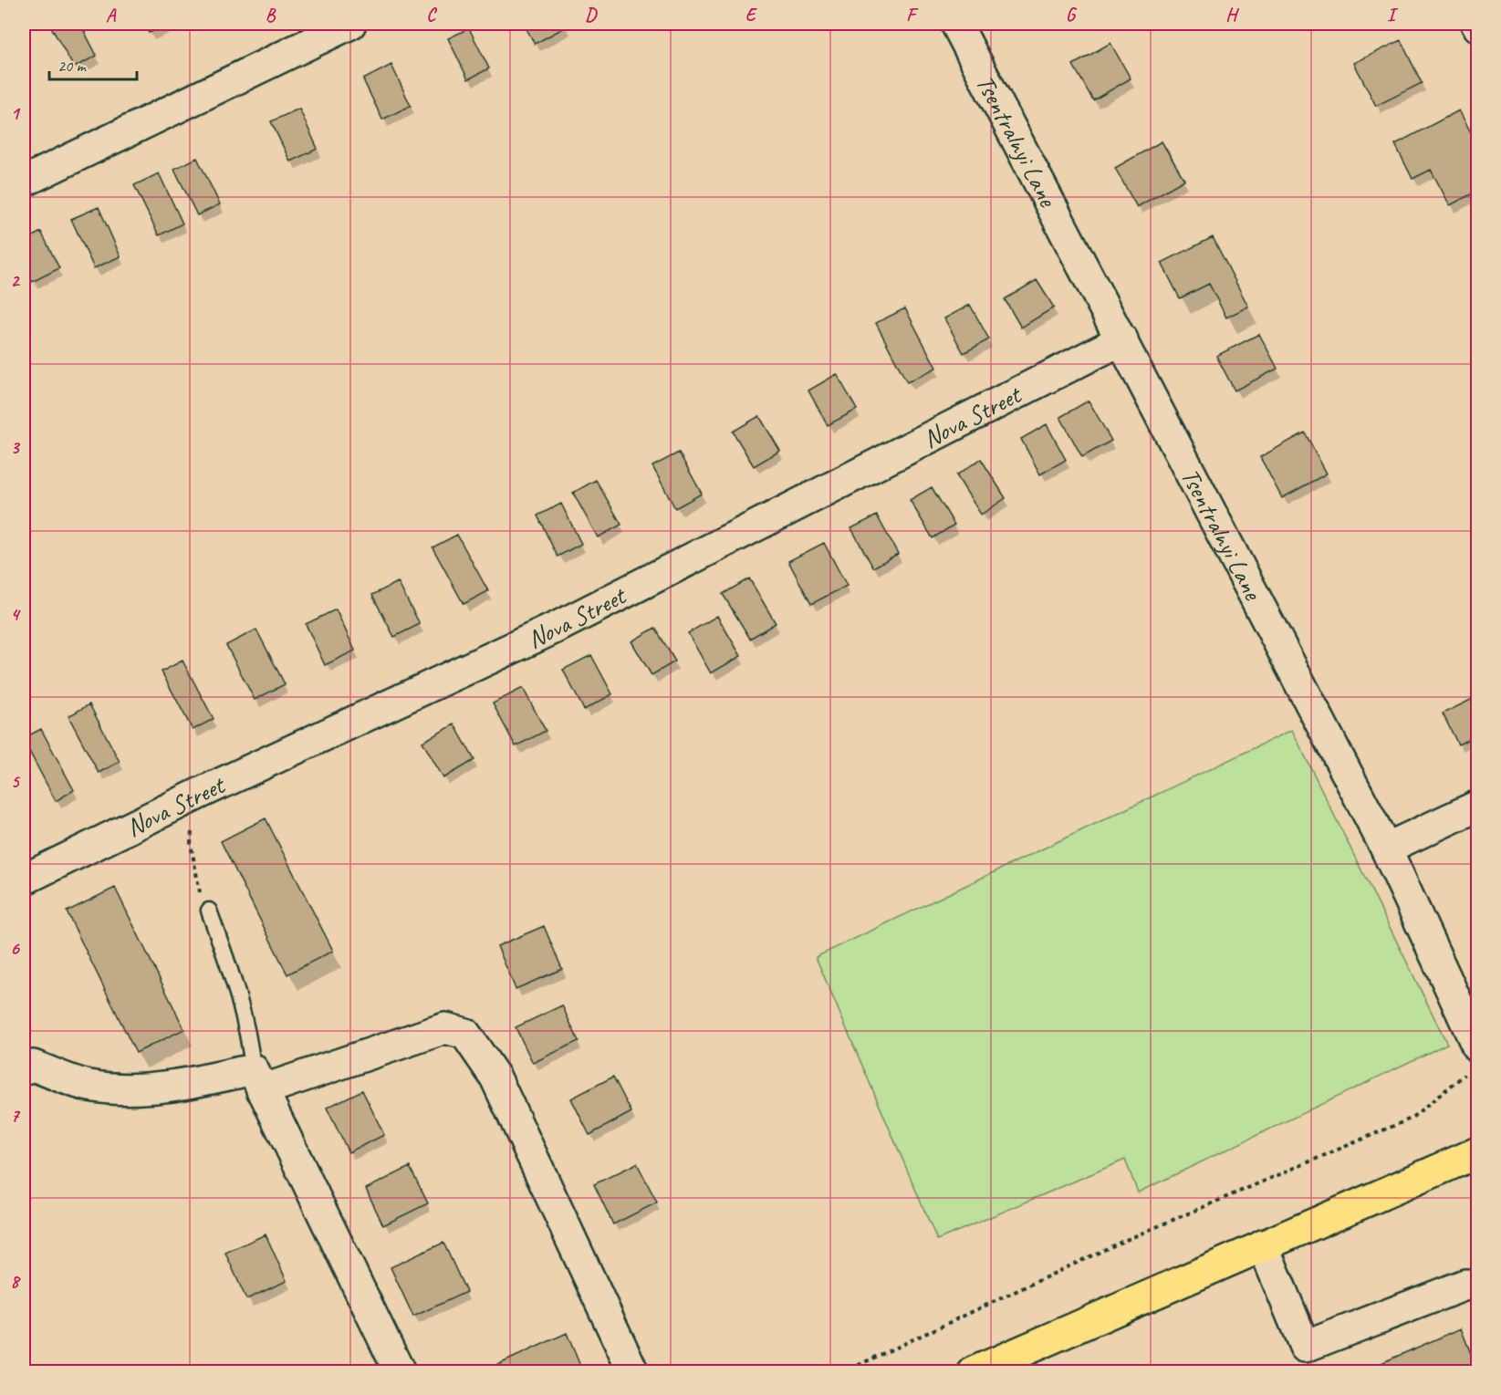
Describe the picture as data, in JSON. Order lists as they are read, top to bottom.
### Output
{
  "streets": {
    "street": ["Tsentralnyi Lane", "Nova Street"]
  },
  "crossings": [
    ["Tsentralnyi Lane", "Nova Street"]
  ],
  "scale_bar": "20 m",
  "grid": {
    "columns": [
      "A",
      "B",
      "C",
      "D",
      "E",
      "F",
      "G",
      "H",
      "I"
    ],
    "rows": [
      "1",
      "2",
      "3",
      "4",
      "5",
      "6",
      "7",
      "8"
    ]
  }
}
